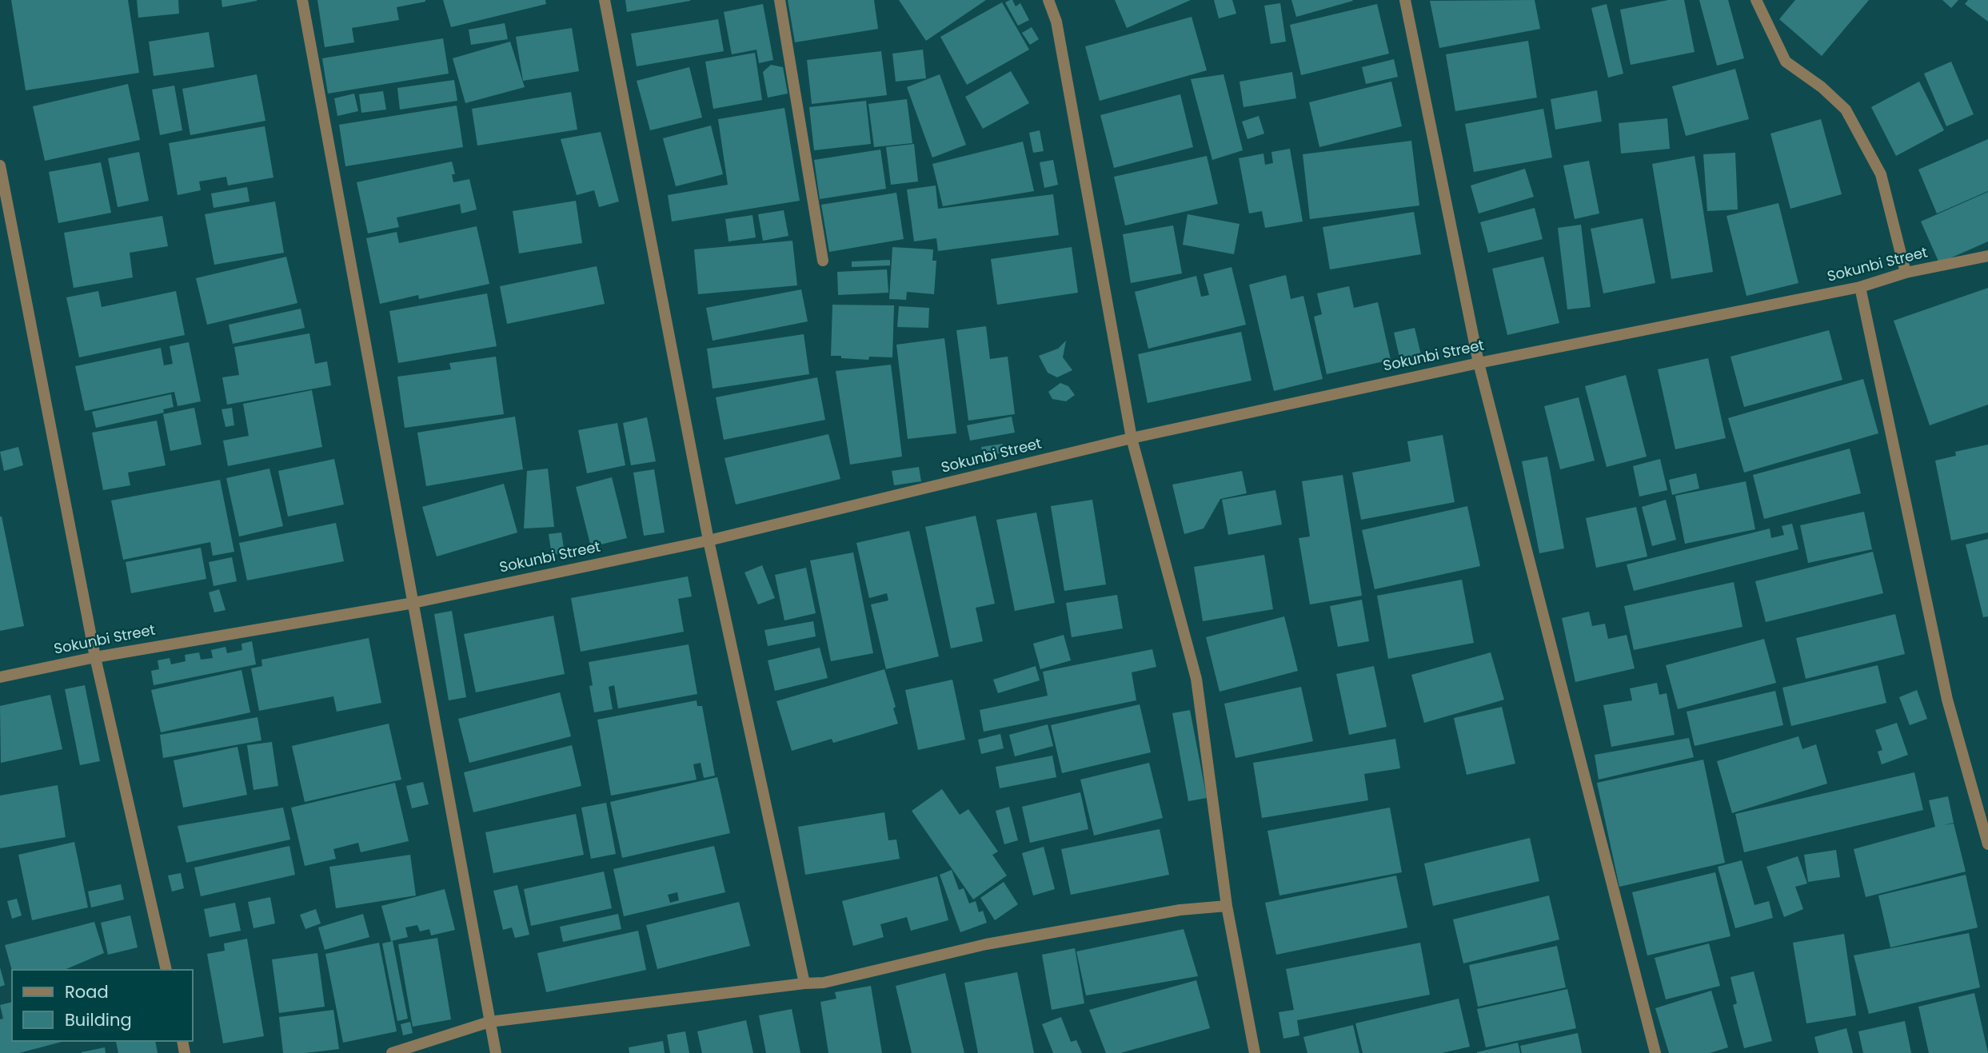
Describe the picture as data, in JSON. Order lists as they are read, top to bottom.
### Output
{
  "streets": {
    "street": ["Sokunbi Street"]
  },
  "legend": ["Road", "Building"]
}
